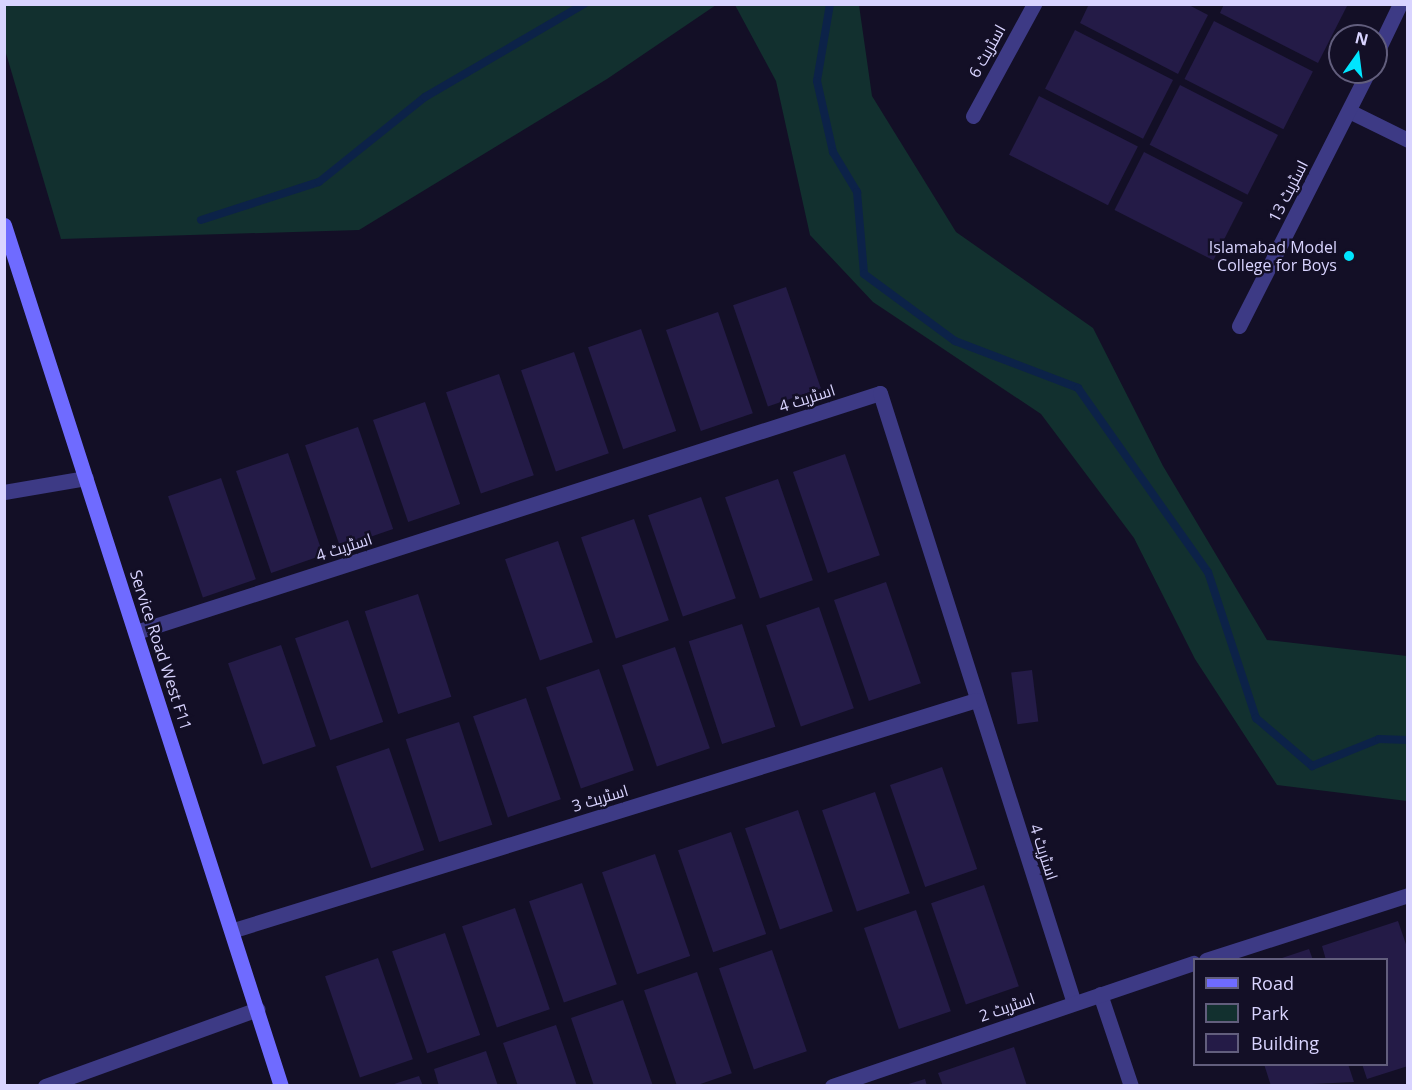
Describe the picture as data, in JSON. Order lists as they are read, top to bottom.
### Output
{
  "streets": {
    "main road": ["Service Road West F11"],
    "street": [
      "اسٹریٹ 6",
      "اسٹریٹ 13",
      "اسٹریٹ 4",
      "اسٹریٹ 3",
      "اسٹریٹ 2"
    ]
  },
  "crossings": [
    ["اسٹریٹ 4", "Service Road West F11"],
    ["اسٹریٹ 4", "اسٹریٹ 3"],
    ["اسٹریٹ 4", "اسٹریٹ 2"],
    ["Service Road West F11", "اسٹریٹ 3"]
  ],
  "places": ["Islamabad Model College for Boys"],
  "legend": ["Road", "Park", "Building"],
  "north": "top"
}
